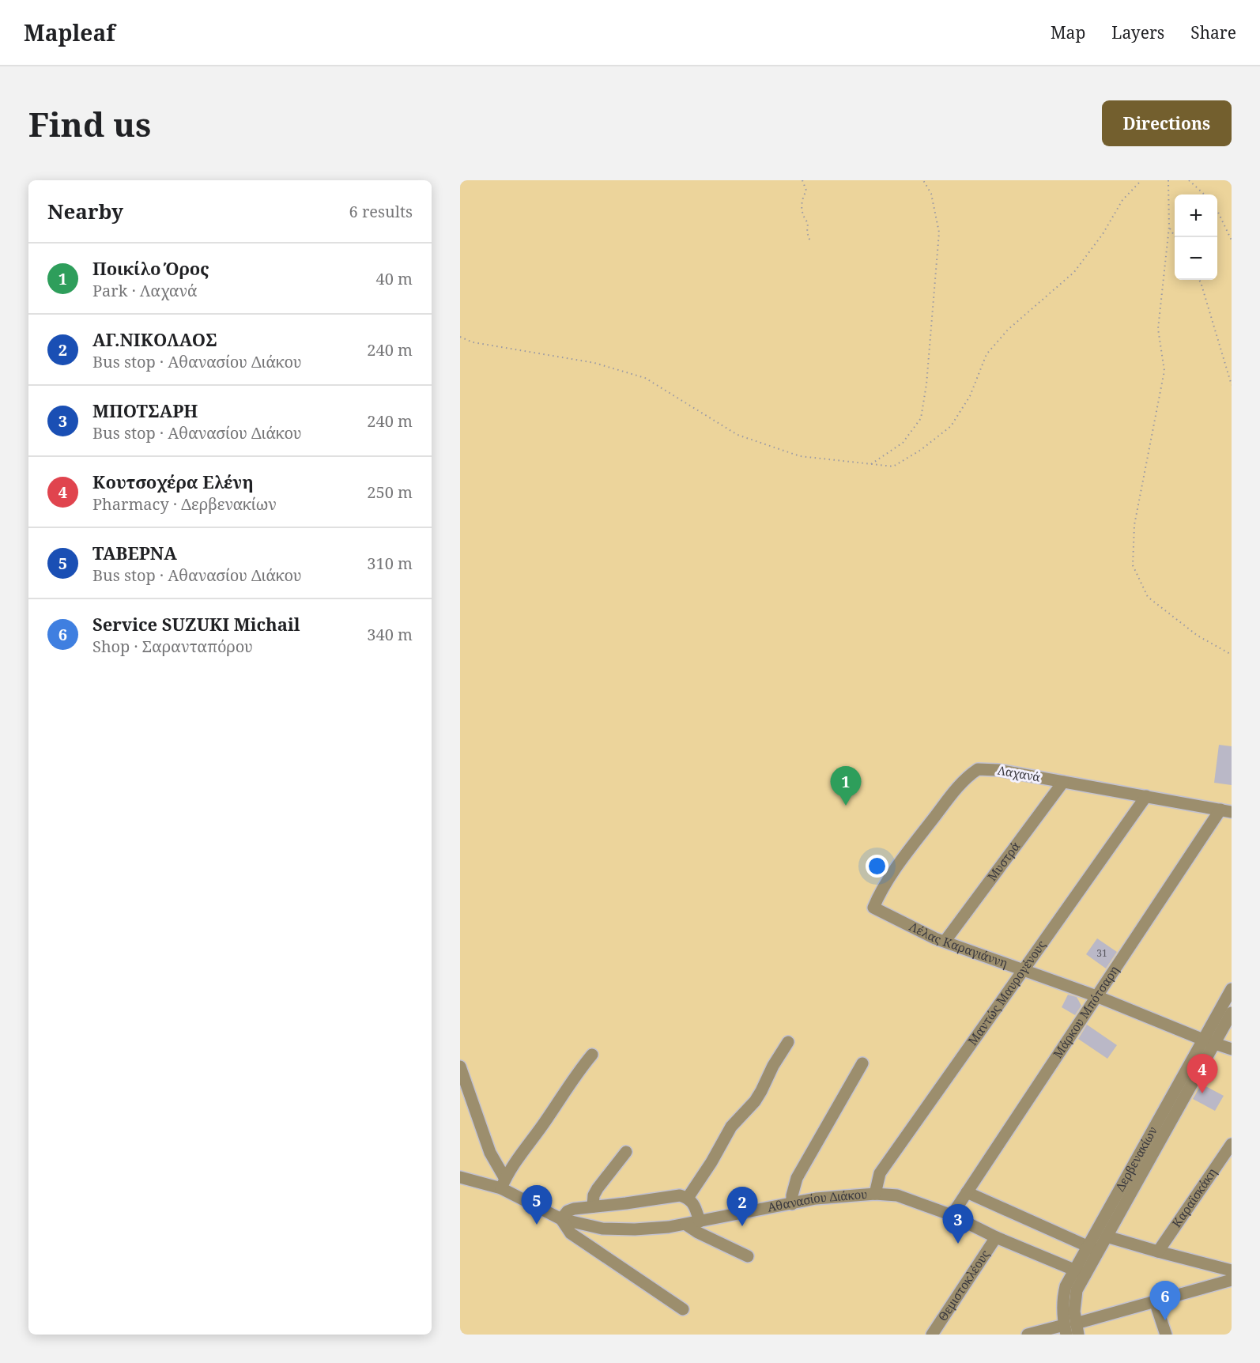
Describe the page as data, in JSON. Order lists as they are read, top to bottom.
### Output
{
  "streets": {
    "street": [
      "Λαχανά",
      "Μυστρά",
      "Λέλας Καραγιάννη",
      "Μαντώς Μαυρογένους",
      "Μάρκου Μπότσαρη",
      "Δερβενακίων",
      "Καραϊσκάκη",
      "Αθανασίου Διάκου",
      "Θεμιστοκλέους"
    ]
  },
  "crossings": [
    ["Λαχανά", "Μυστρά"],
    ["Λαχανά", "Λέλας Καραγιάννη"],
    ["Λαχανά", "Μαντώς Μαυρογένους"],
    ["Λαχανά", "Μάρκου Μπότσαρη"],
    ["Μυστρά", "Λέλας Καραγιάννη"],
    ["Λέλας Καραγιάννη", "Μαντώς Μαυρογένους"],
    ["Λέλας Καραγιάννη", "Μάρκου Μπότσαρη"],
    ["Λέλας Καραγιάννη", "Δερβενακίων"],
    ["Μαντώς Μαυρογένους", "Αθανασίου Διάκου"],
    ["Μάρκου Μπότσαρη", "Αθανασίου Διάκου"],
    ["Δερβενακίων", "Αθανασίου Διάκου"],
    ["Αθανασίου Διάκου", "Θεμιστοκλέους"]
  ],
  "house_numbers": ["31"],
  "page": {
    "header": "Mapleaf",
    "nav": ["Map", "Layers", "Share"],
    "buttons": "Directions",
    "title": "Find us",
    "heading": ["Nearby", "6 results"],
    "map_buttons": ["+", "−"],
    "list": [
      {
        "mark": "1",
        "name": "Ποικίλο Όρος",
        "note": "Park · Λαχανά",
        "value": "40 m"
      },
      {
        "mark": "2",
        "name": "ΑΓ.ΝΙΚΟΛΑΟΣ",
        "note": "Bus stop · Αθανασίου Διάκου",
        "value": "240 m"
      },
      {
        "mark": "3",
        "name": "ΜΠΟΤΣΑΡΗ",
        "note": "Bus stop · Αθανασίου Διάκου",
        "value": "240 m"
      },
      {
        "mark": "4",
        "name": "Κουτσοχέρα Ελένη",
        "note": "Pharmacy · Δερβενακίων",
        "value": "250 m"
      },
      {
        "mark": "5",
        "name": "ΤΑΒΕΡΝΑ",
        "note": "Bus stop · Αθανασίου Διάκου",
        "value": "310 m"
      },
      {
        "mark": "6",
        "name": "Service SUZUKI Michail",
        "note": "Shop · Σαρανταπόρου",
        "value": "340 m"
      }
    ],
    "pins": [
      "1",
      "4",
      "5",
      "2",
      "3",
      "6"
    ]
  }
}
